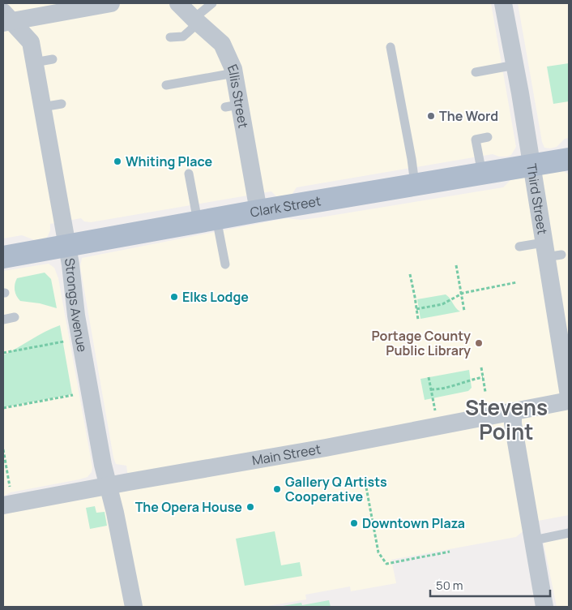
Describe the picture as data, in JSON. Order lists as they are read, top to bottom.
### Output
{
  "streets": {
    "main road": ["Clark Street"],
    "street": [
      "Ellis Street",
      "Third Street",
      "Strongs Avenue",
      "Main Street"
    ]
  },
  "crossings": [
    ["Ellis Street", "Clark Street"],
    ["Third Street", "Clark Street"],
    ["Clark Street", "Strongs Avenue"],
    ["Strongs Avenue", "Main Street"]
  ],
  "districts": ["Stevens Point"],
  "places": [
    "The Word",
    "Whiting Place",
    "Elks Lodge",
    "Portage County Public Library",
    "Gallery Q Artists Cooperative",
    "The Opera House",
    "Downtown Plaza"
  ],
  "scale_bar": "50 m"
}
